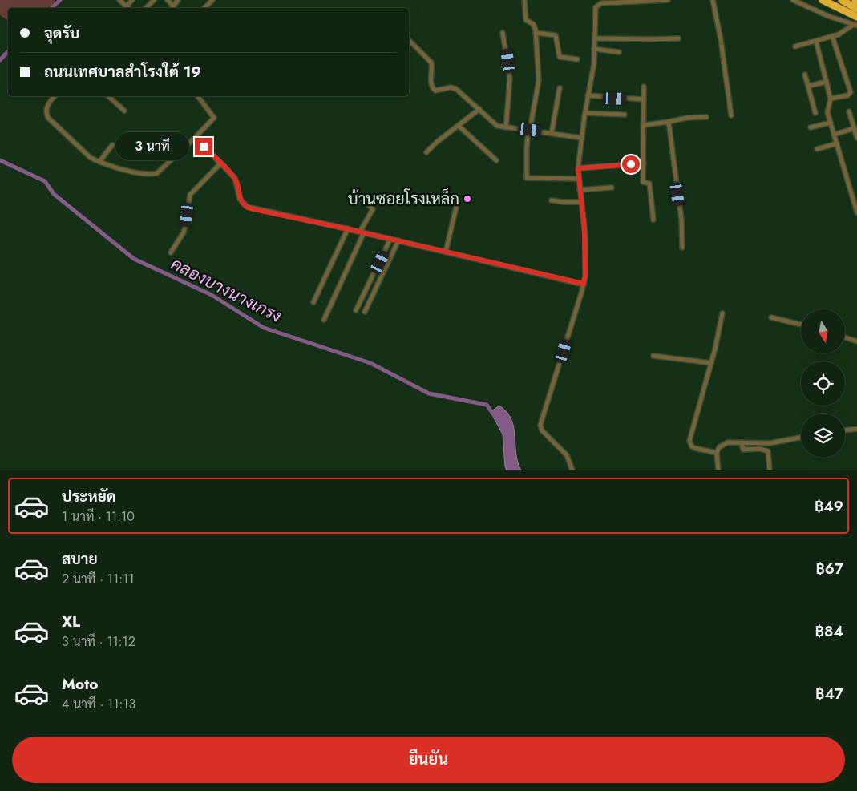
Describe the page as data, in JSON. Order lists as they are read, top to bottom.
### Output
{
  "water": ["คลองบางนางเกรง"],
  "places": ["บ้านซอยโรงเหล็ก"],
  "north": "bottom",
  "page": {
    "banner": ["จุดรับ", "ถนนเทศบาลสำโรงใต้ 19"],
    "bubble": "3 นาที",
    "list": [
      {
        "name": "ประหยัด",
        "note": "1 นาที · 11:10",
        "value": "฿49"
      },
      {
        "name": "สบาย",
        "note": "2 นาที · 11:11",
        "value": "฿67"
      },
      {
        "name": "XL",
        "note": "3 นาที · 11:12",
        "value": "฿84"
      },
      {
        "name": "Moto",
        "note": "4 นาที · 11:13",
        "value": "฿47"
      }
    ],
    "buttons": "ยืนยัน"
  }
}
